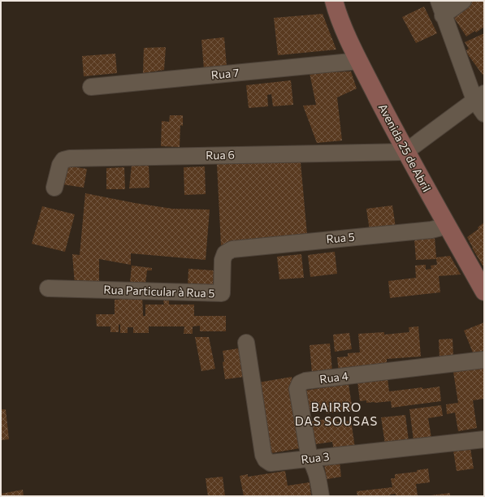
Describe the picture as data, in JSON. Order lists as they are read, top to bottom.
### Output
{
  "streets": {
    "street": [
      "Rua 7",
      "Avenida 25 de Abril",
      "Rua 6",
      "Rua 5",
      "Rua Particular à Rua 5",
      "Rua 4",
      "Rua 3"
    ]
  },
  "crossings": [
    ["Rua 7", "Avenida 25 de Abril"],
    ["Avenida 25 de Abril", "Rua 6"],
    ["Avenida 25 de Abril", "Rua 5"],
    ["Rua 5", "Rua Particular à Rua 5"],
    ["Rua 4", "Rua 3"]
  ],
  "districts": ["BAIRRO DAS SOUSAS"]
}
